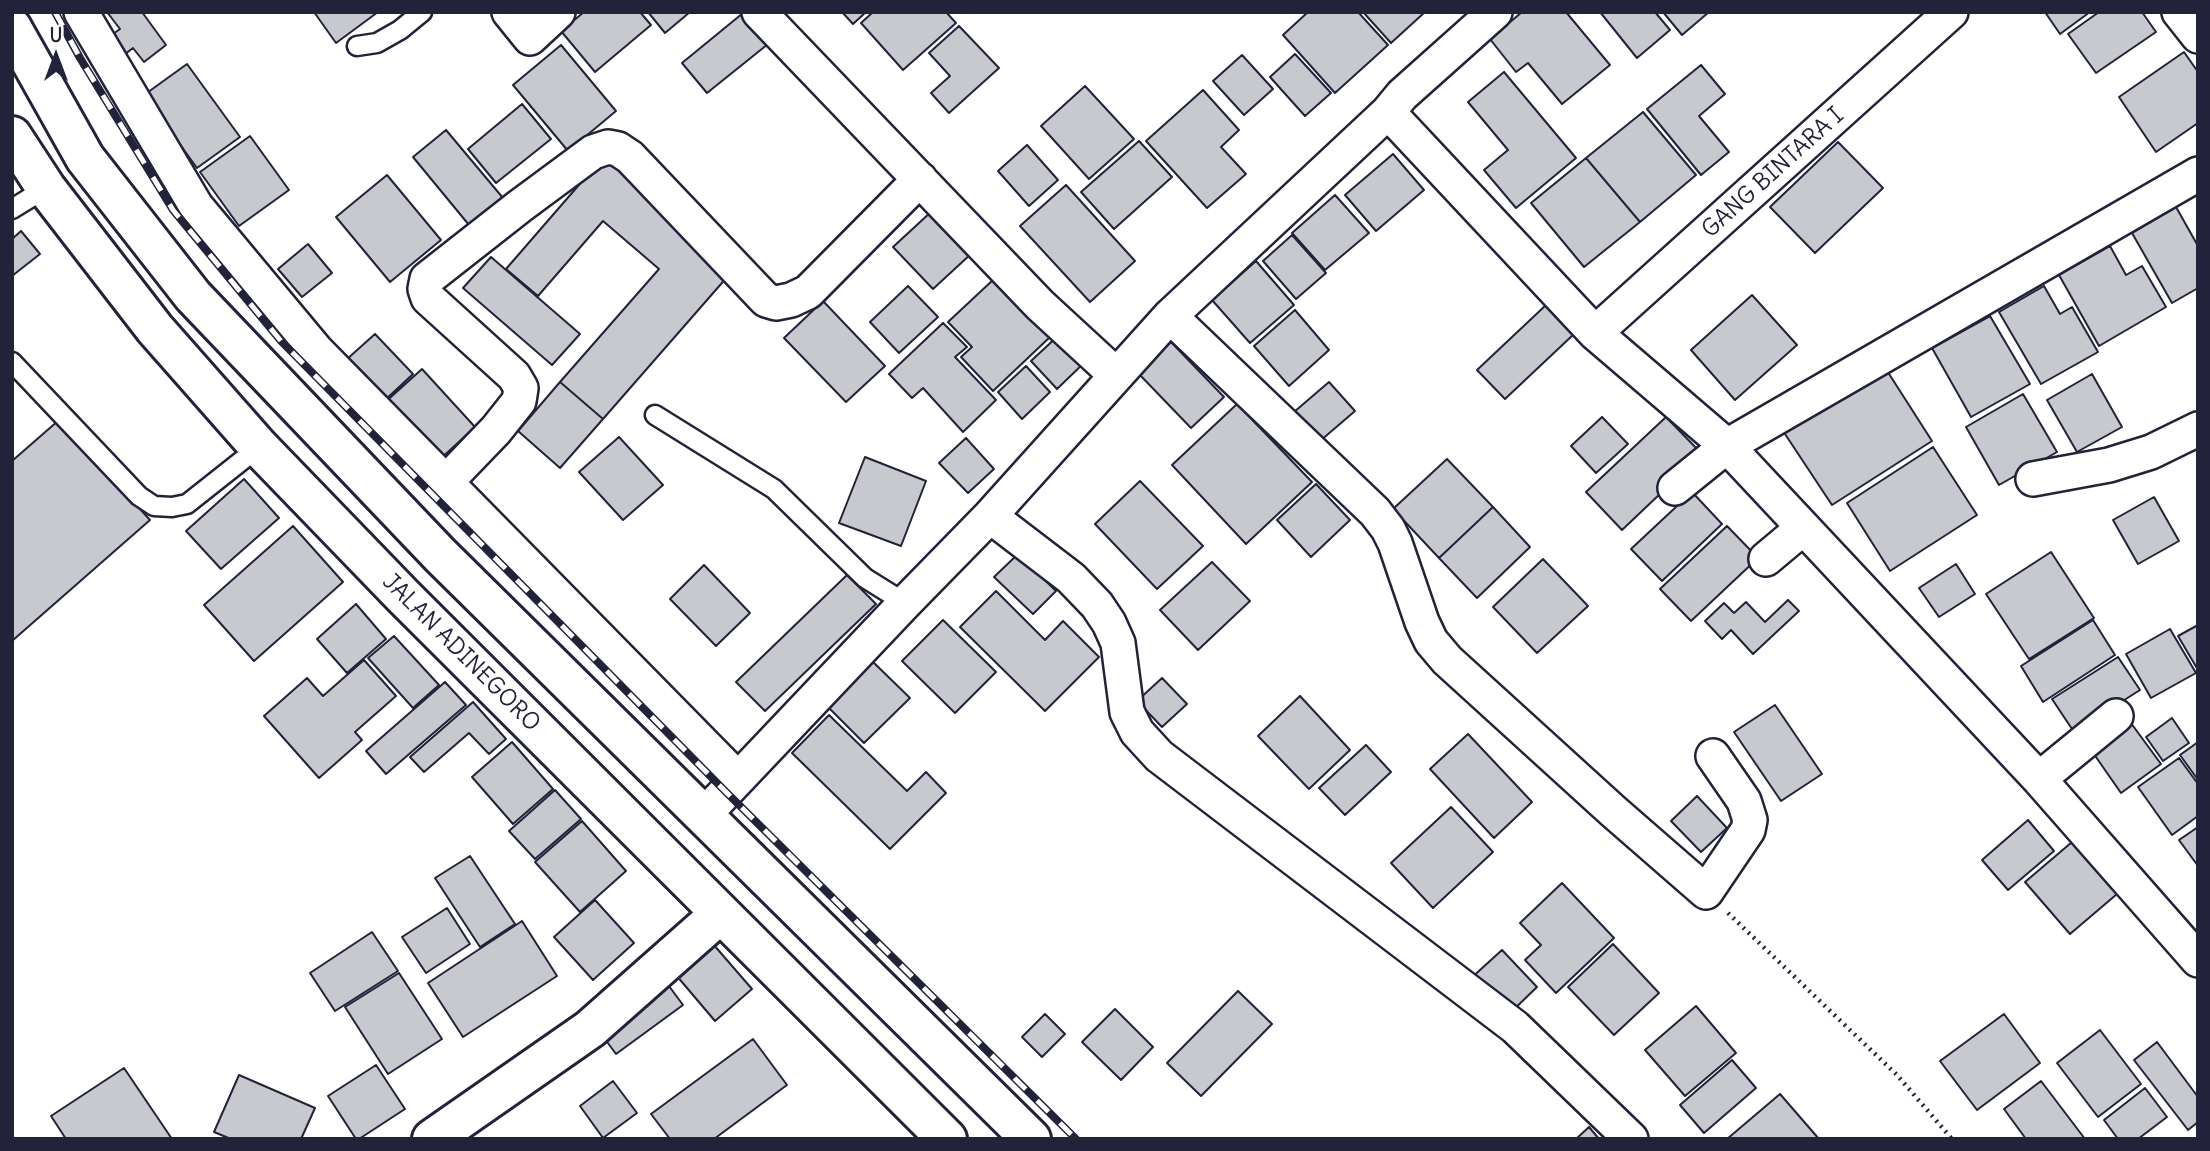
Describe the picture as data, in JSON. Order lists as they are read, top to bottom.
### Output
{
  "streets": {
    "main road": ["JALAN ADINEGORO"],
    "street": ["GANG BINTARA I"]
  },
  "north": "top"
}
